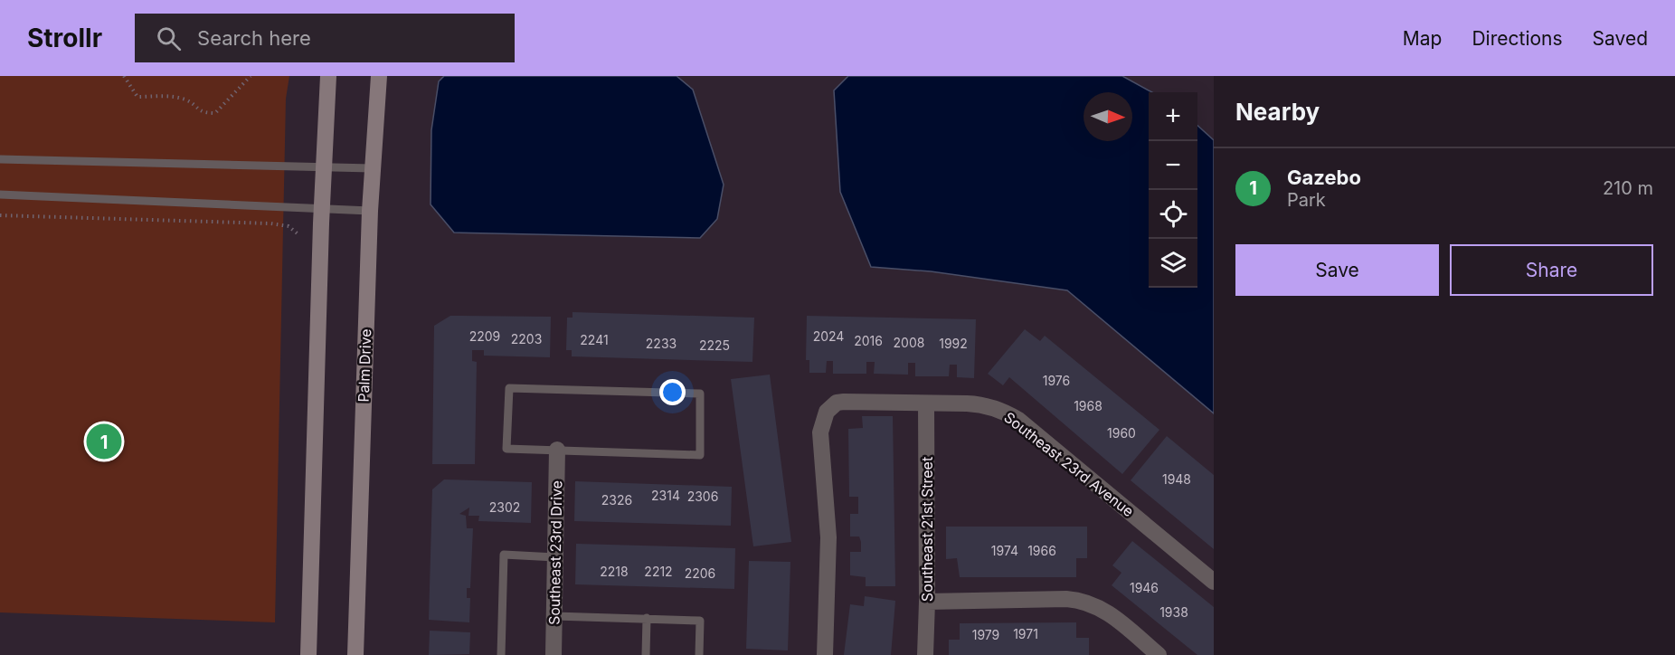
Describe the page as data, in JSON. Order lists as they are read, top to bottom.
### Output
{
  "streets": {
    "main road": ["Palm Drive"],
    "street": ["Southeast 23rd Avenue", "Southeast 21st Street", "Southeast 23rd Drive"]
  },
  "crossings": [
    ["Southeast 23rd Avenue", "Southeast 21st Street"]
  ],
  "house_numbers": [
    "2209",
    "2024",
    "2203",
    "2241",
    "2016",
    "2008",
    "2233",
    "1992",
    "2225",
    "1976",
    "1968",
    "1960",
    "1948",
    "2314",
    "2306",
    "2326",
    "2302",
    "1974",
    "1966",
    "2218",
    "2212",
    "2206",
    "1946",
    "1938",
    "1971",
    "1979"
  ],
  "north": "right",
  "page": {
    "header": "Strollr",
    "search": "Search here",
    "nav": ["Map", "Directions", "Saved"],
    "heading": "Nearby",
    "map_buttons": ["+", "−"],
    "list": [
      {
        "mark": "1",
        "name": "Gazebo",
        "note": "Park",
        "value": "210 m"
      }
    ],
    "buttons": ["Save", "Share"],
    "pins": "1"
  }
}
